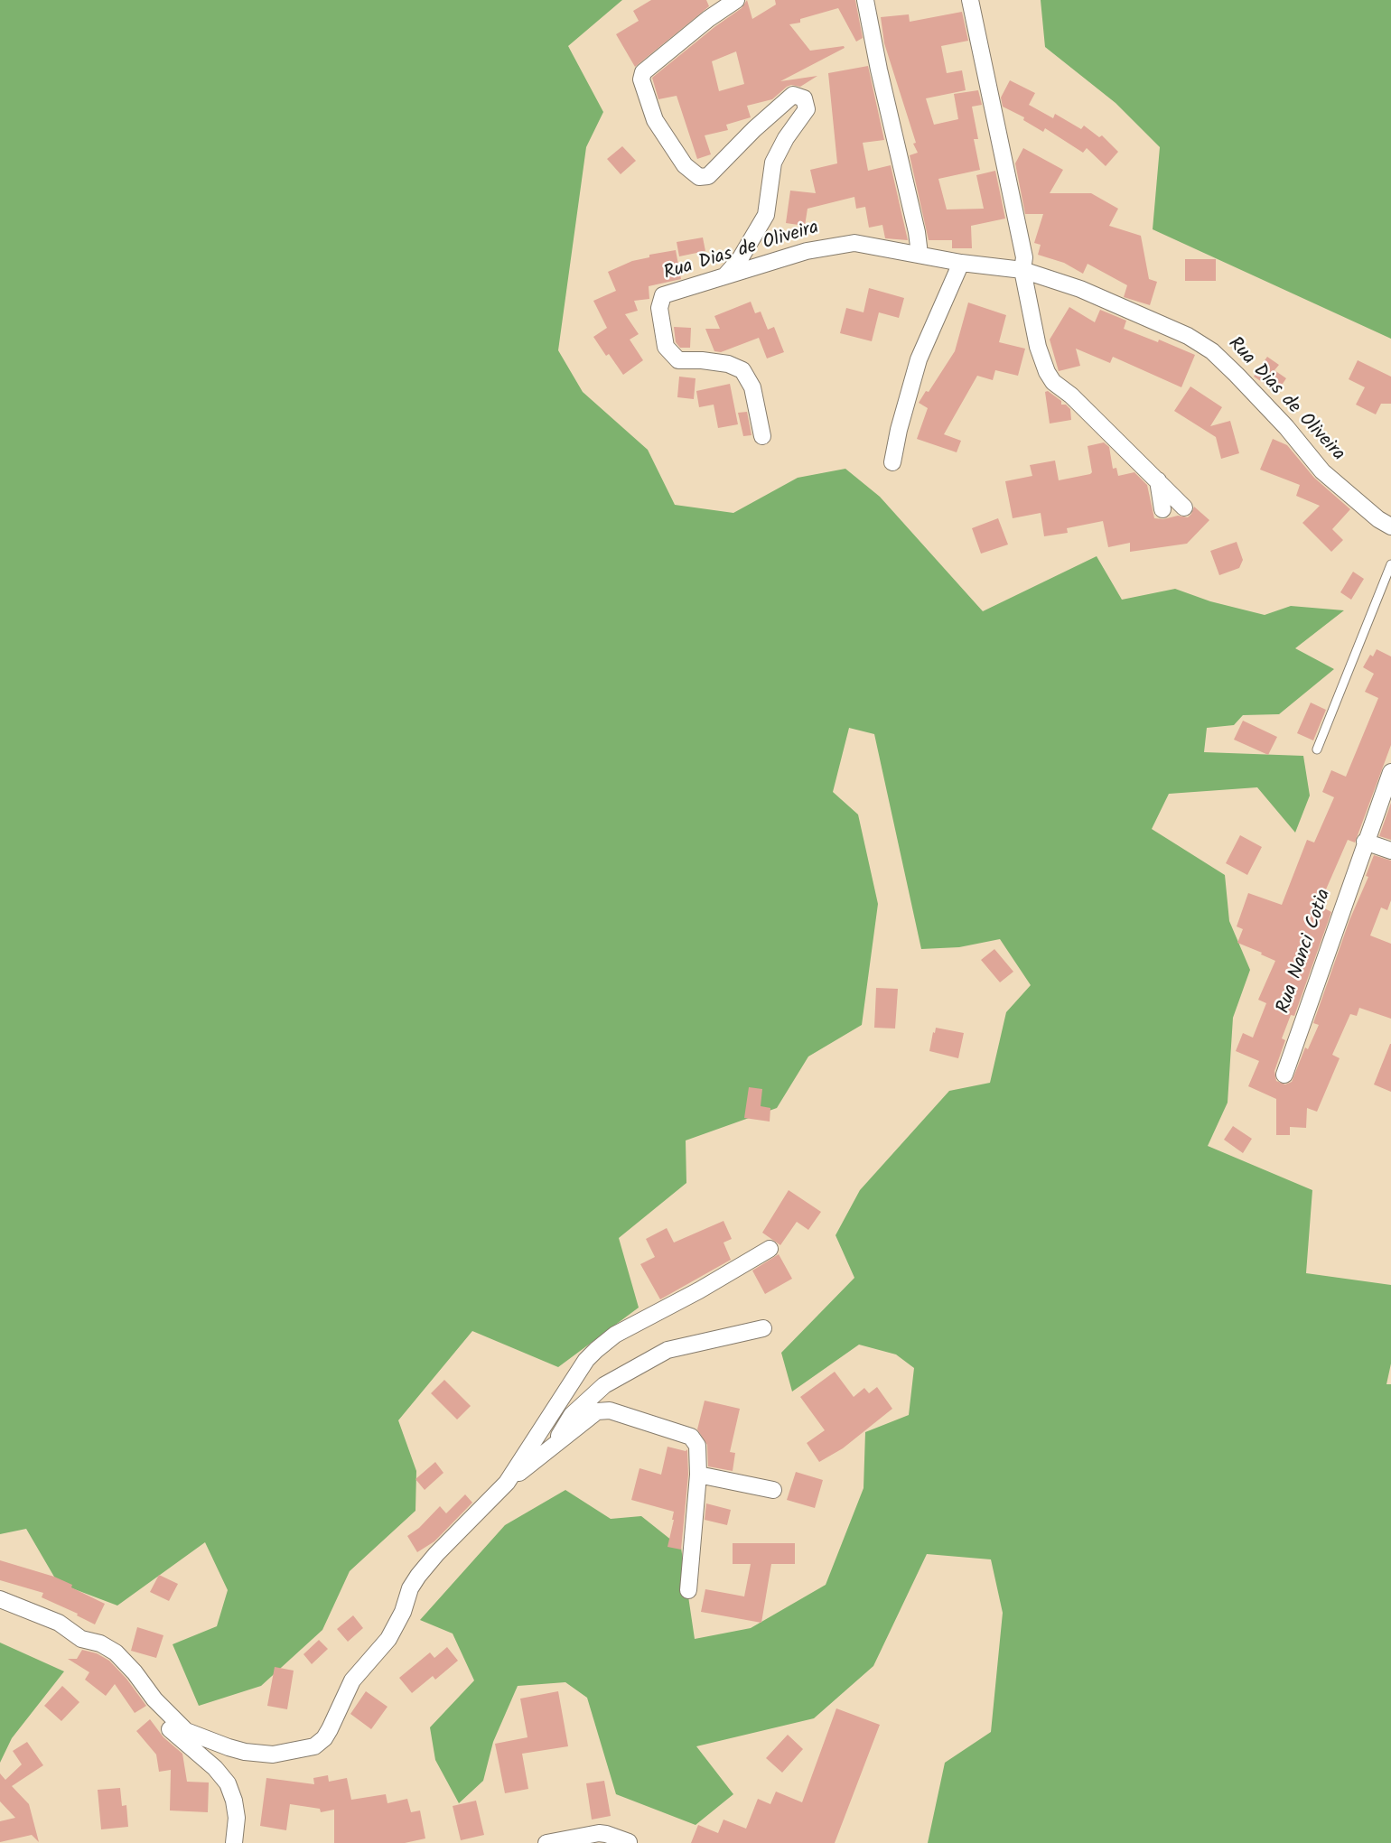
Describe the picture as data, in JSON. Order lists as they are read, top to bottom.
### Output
{
  "streets": {
    "street": ["Rua Dias de Oliveira", "Rua Nanci Cotia"]
  }
}
